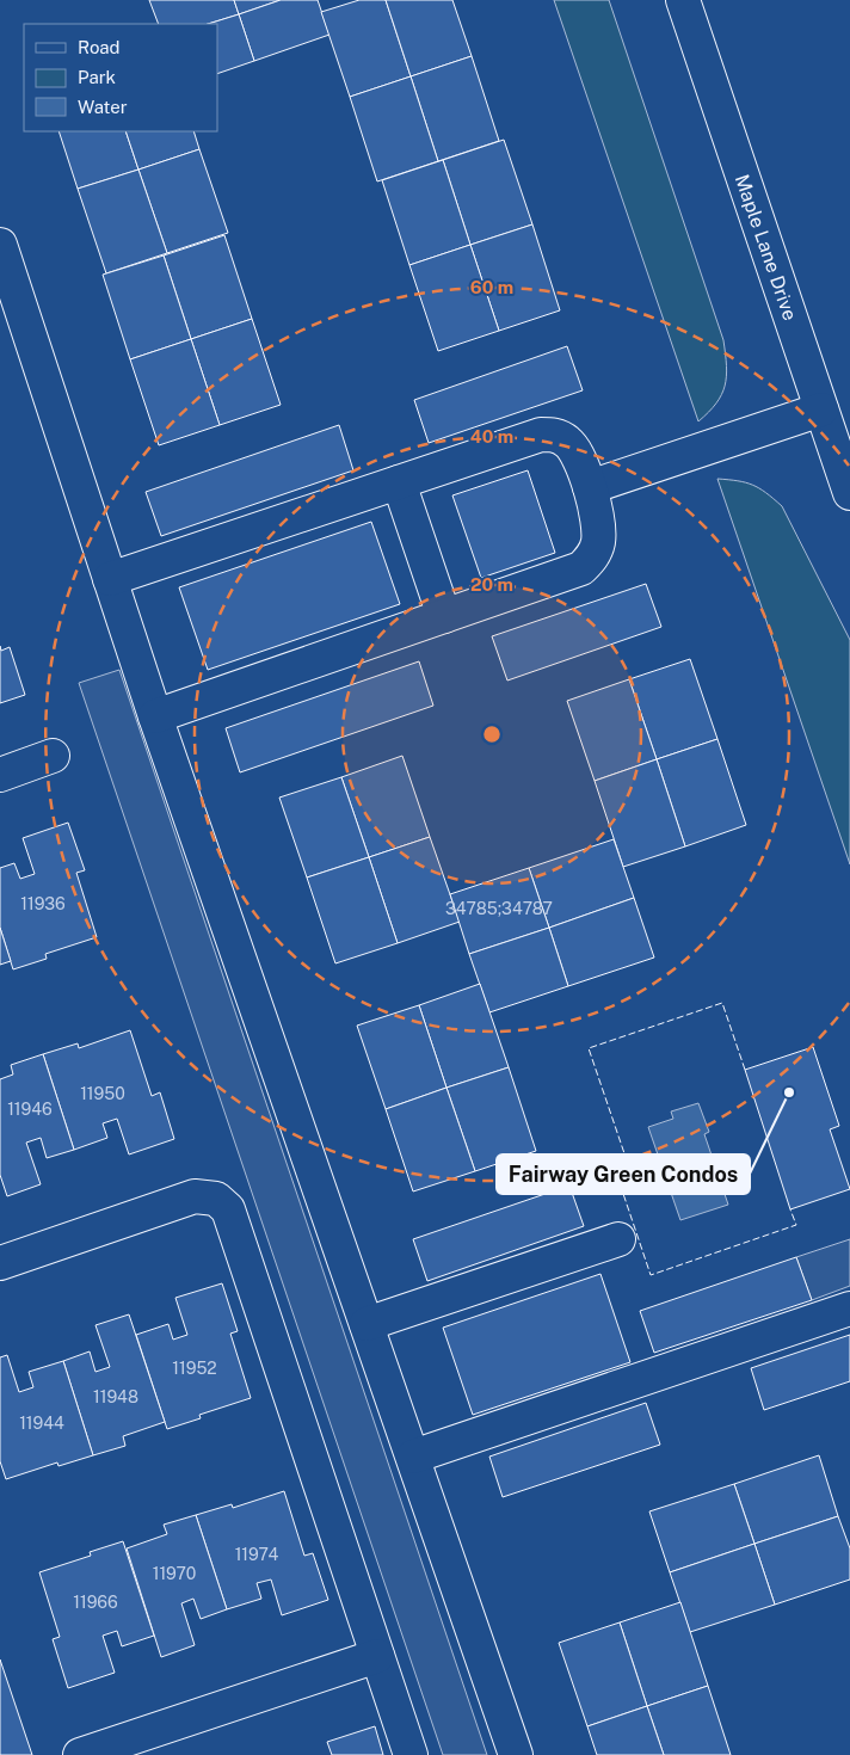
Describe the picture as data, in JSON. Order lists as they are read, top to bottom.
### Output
{
  "streets": {
    "street": ["Maple Lane Drive"]
  },
  "places": ["Fairway Green Condos"],
  "house_numbers": [
    "11936",
    "34785;34787",
    "11950",
    "11946",
    "11952",
    "11948",
    "11944",
    "11974",
    "11970",
    "11966"
  ],
  "legend": ["Road", "Park", "Water"],
  "rings": ["60 m", "40 m", "20 m"]
}
